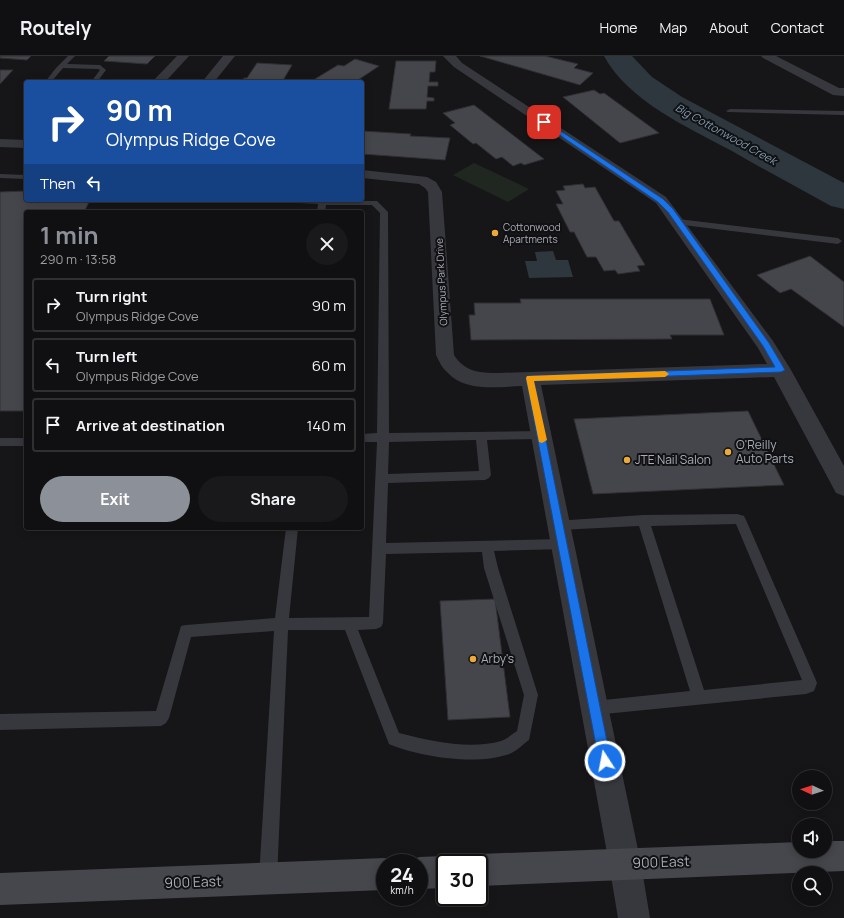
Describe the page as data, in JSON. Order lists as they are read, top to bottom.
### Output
{
  "streets": {
    "main road": ["900 East"],
    "street": ["Olympus Park Drive"]
  },
  "water": ["Big Cottonwood Creek"],
  "places": [
    "Cottonwood Apartments",
    "O'Reilly Auto Parts",
    "JTE Nail Salon",
    "Arby's"
  ],
  "north": "left",
  "page": {
    "header": "Routely",
    "nav": [
      "Home",
      "Map",
      "About",
      "Contact"
    ],
    "turn": ["90 m", "Olympus Ridge Cove"],
    "then": "Then",
    "heading": ["1 min", "290 m · 13:58"],
    "list": [
      {
        "name": "Turn right",
        "note": "Olympus Ridge Cove",
        "value": "90 m"
      },
      {
        "name": "Turn left",
        "note": "Olympus Ridge Cove",
        "value": "60 m"
      },
      {
        "name": "Arrive at destination",
        "value": "140 m"
      }
    ],
    "buttons": ["Exit", "Share"],
    "speed": "24 km/h",
    "limit": "30"
  }
}
